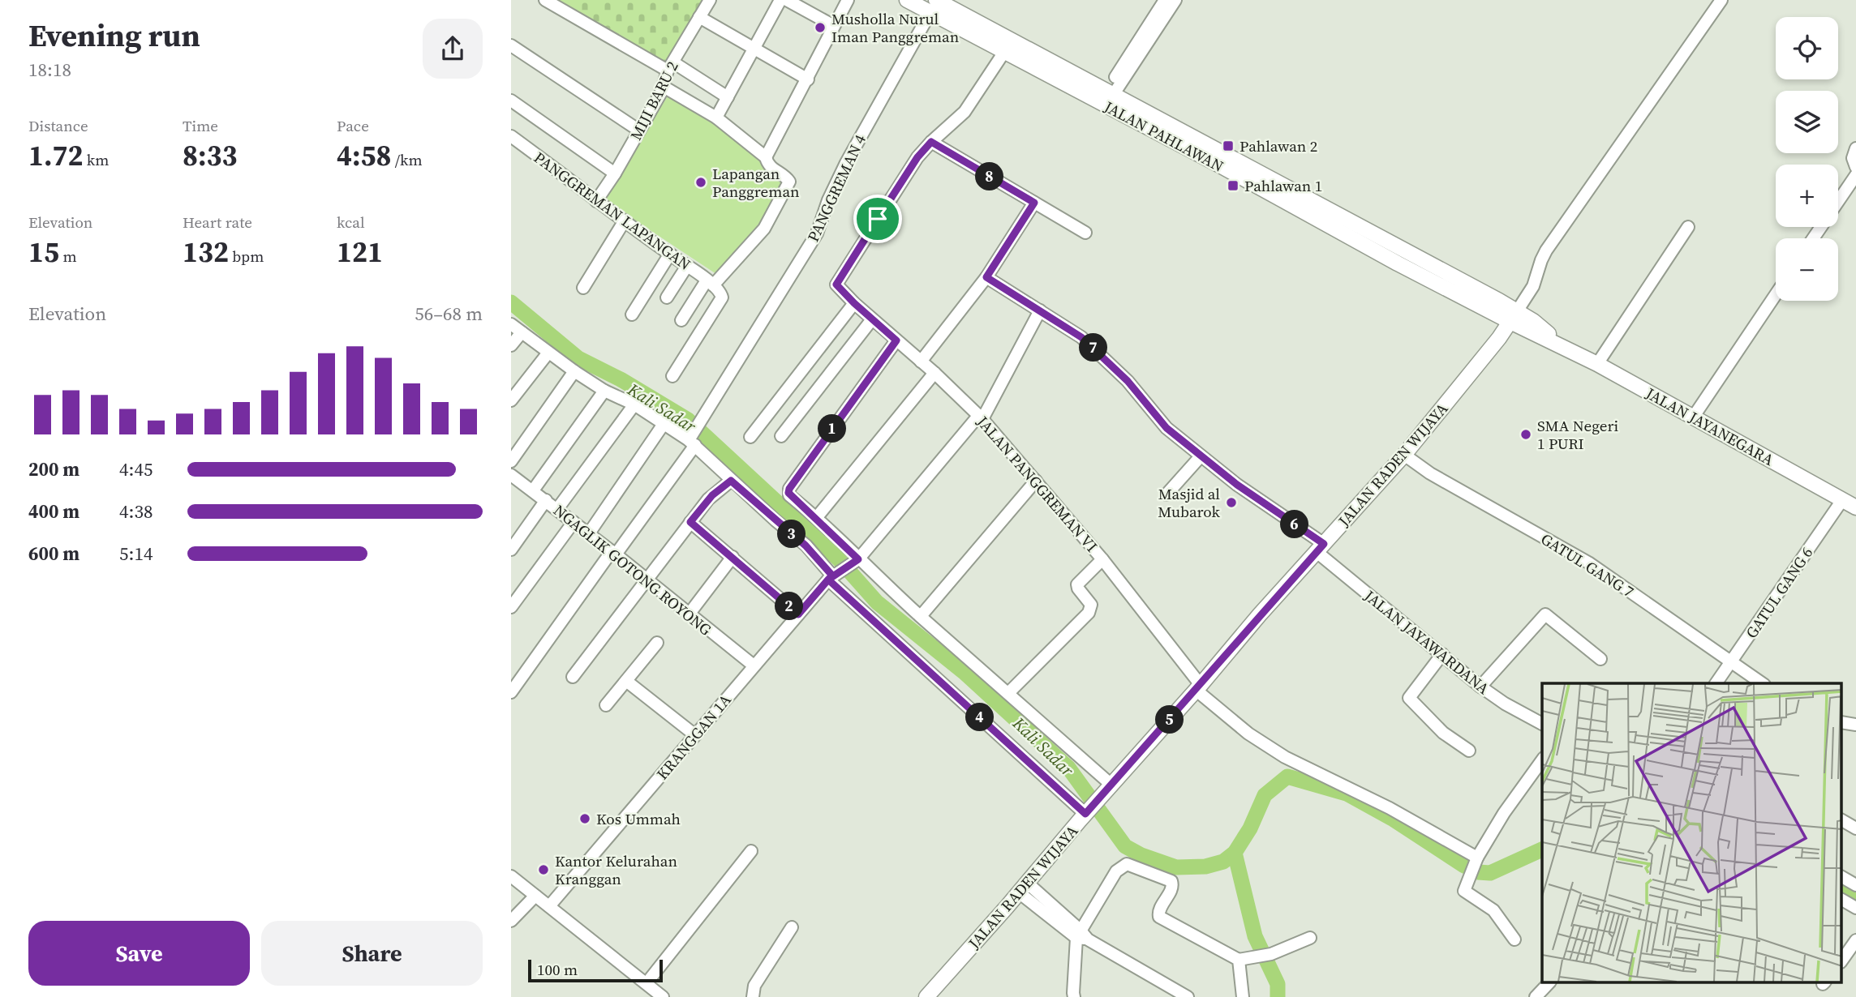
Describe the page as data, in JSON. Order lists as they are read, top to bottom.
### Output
{
  "streets": {
    "main road": ["JALAN PAHLAWAN", "JALAN JAYANEGARA", "JALAN RADEN WIJAYA"],
    "street": [
      "MIJI BARU 2",
      "PANGGREMAN 4",
      "PANGGREMAN LAPANGAN",
      "JALAN PANGGREMAN VI",
      "GATUL GANG 7",
      "NGAGLIK GOTONG ROYONG",
      "GATUL GANG 6",
      "JALAN JAYAWARDANA",
      "KRANGGAN 1A"
    ]
  },
  "crossings": [
    ["MIJI BARU 2", "PANGGREMAN LAPANGAN"],
    ["JALAN PAHLAWAN", "PANGGREMAN 4"],
    ["JALAN PAHLAWAN", "JALAN JAYANEGARA"],
    ["JALAN PAHLAWAN", "JALAN RADEN WIJAYA"],
    ["PANGGREMAN 4", "NGAGLIK GOTONG ROYONG"],
    ["JALAN JAYANEGARA", "JALAN RADEN WIJAYA"],
    ["JALAN JAYANEGARA", "GATUL GANG 6"],
    ["JALAN RADEN WIJAYA", "JALAN PANGGREMAN VI"],
    ["JALAN RADEN WIJAYA", "GATUL GANG 7"],
    ["JALAN RADEN WIJAYA", "JALAN JAYAWARDANA"],
    ["JALAN PANGGREMAN VI", "KRANGGAN 1A"],
    ["GATUL GANG 7", "GATUL GANG 6"],
    ["NGAGLIK GOTONG ROYONG", "KRANGGAN 1A"],
    ["JALAN JAYAWARDANA", "KRANGGAN 1A"]
  ],
  "water": ["Kali Sadar"],
  "places": {
    "other": [
      "Musholla Nurul Iman Panggreman",
      "Lapangan Panggreman",
      "SMA Negeri 1 PURI",
      "Masjid al Mubarok",
      "Kos Ummah",
      "Kantor Kelurahan Kranggan"
    ],
    "transit": ["Pahlawan 2", "Pahlawan 1"]
  },
  "scale_bar": "100 m",
  "page": {
    "heading": ["Evening run", "18:18"],
    "map_buttons": ["+", "−"],
    "stats": [
      ["Distance", "1.72 km"],
      ["Time", "8:33"],
      ["Pace", "4:58 /km"],
      ["Elevation", "15 m"],
      ["Heart rate", "132 bpm"],
      ["kcal", "121"]
    ],
    "pins": [
      "8",
      "7",
      "1",
      "6",
      "3",
      "2",
      "4",
      "5"
    ],
    "chart": ["Elevation", "56–68 m"],
    "list": [
      {
        "name": "200 m",
        "note": "4:45"
      },
      {
        "name": "400 m",
        "note": "4:38"
      },
      {
        "name": "600 m",
        "note": "5:14"
      }
    ],
    "buttons": ["Save", "Share"],
    "scale": "100 m"
  }
}
